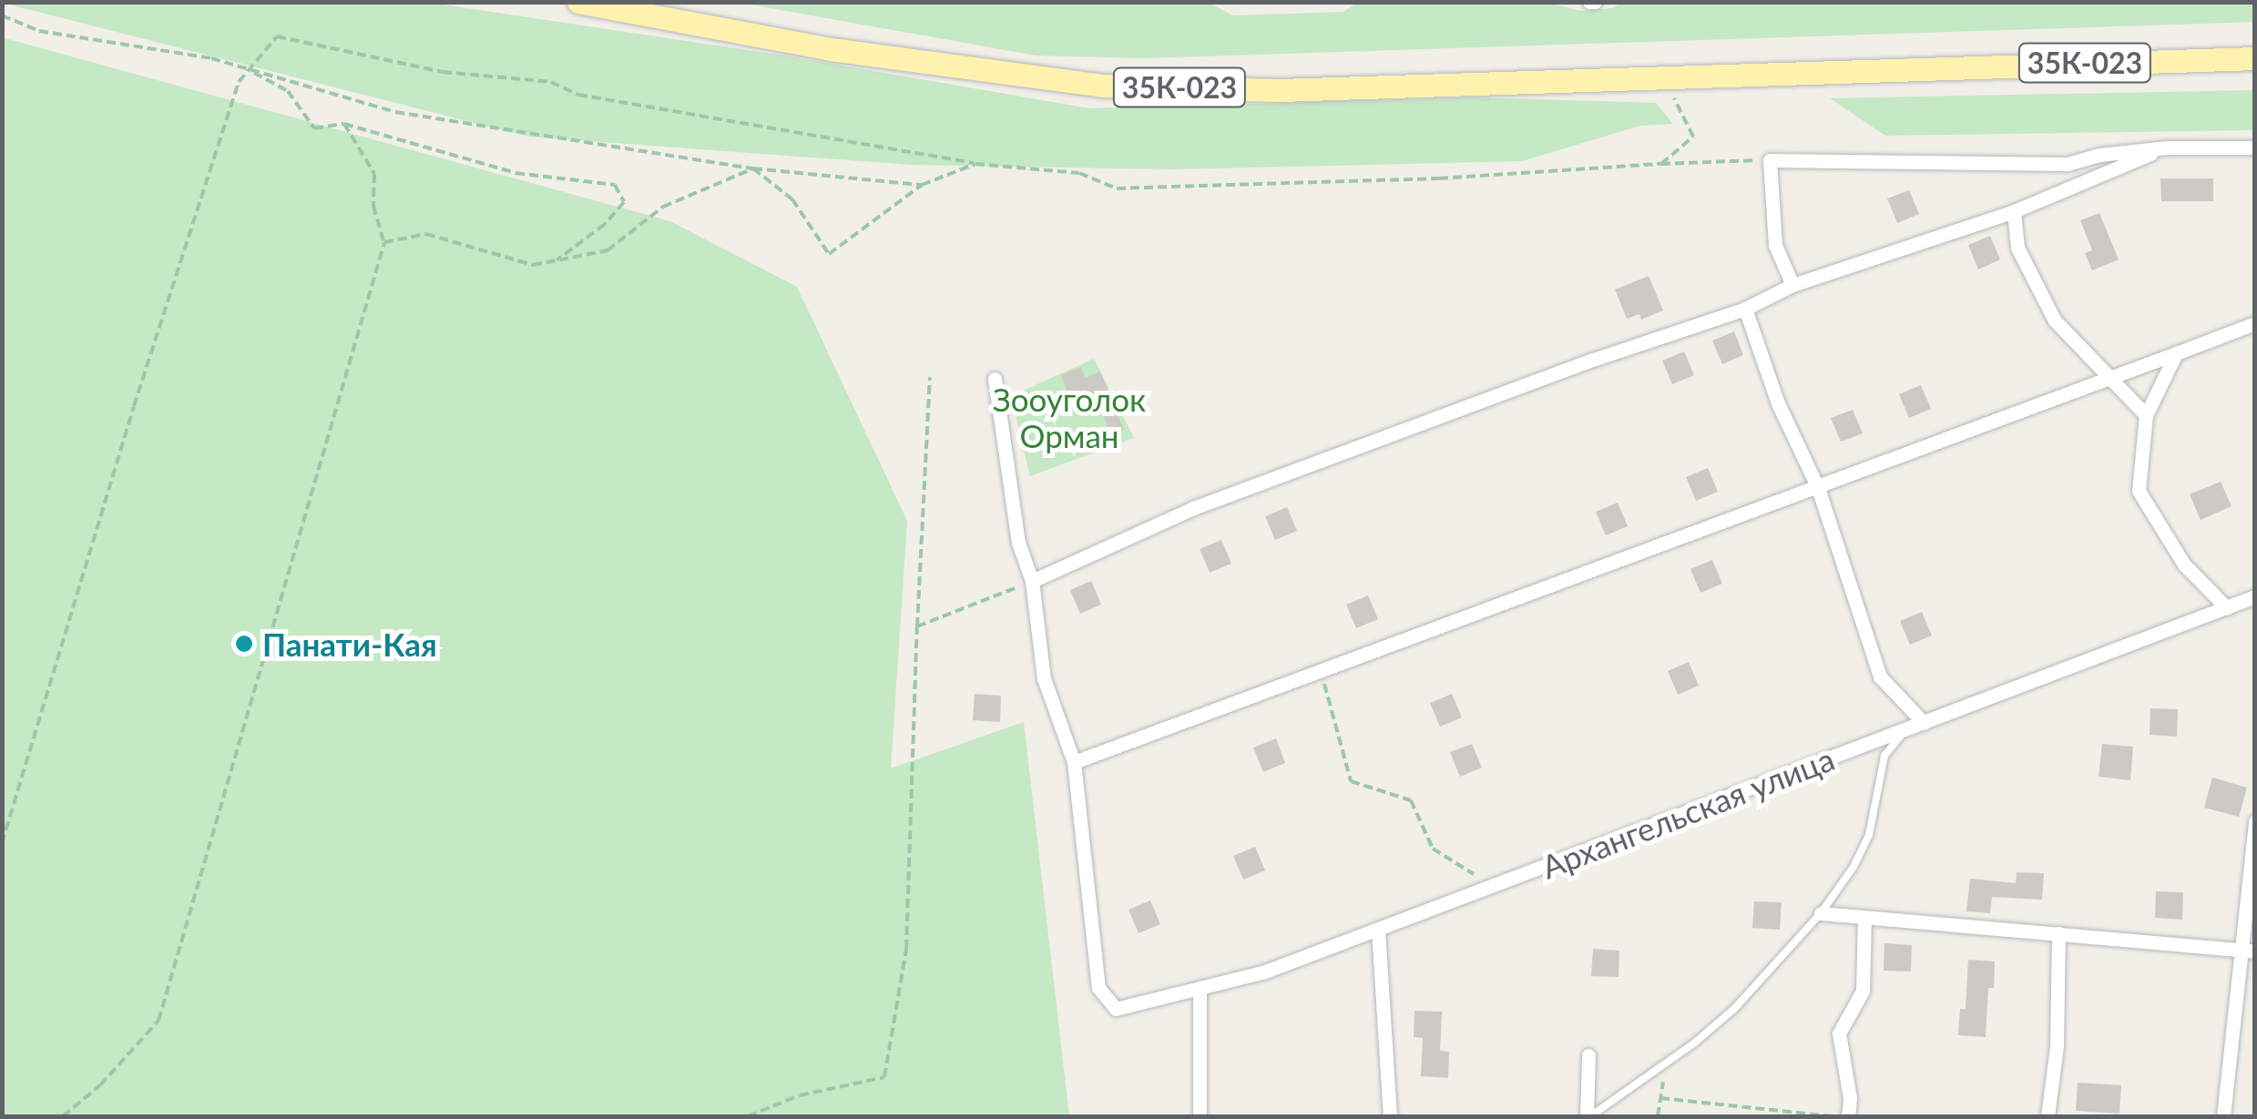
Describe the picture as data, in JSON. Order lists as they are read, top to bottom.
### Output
{
  "streets": {
    "main road": ["35К-023"],
    "street": ["Архангельская улица"]
  },
  "parks": ["Зооуголок Орман"],
  "places": ["Панати-Кая"]
}
